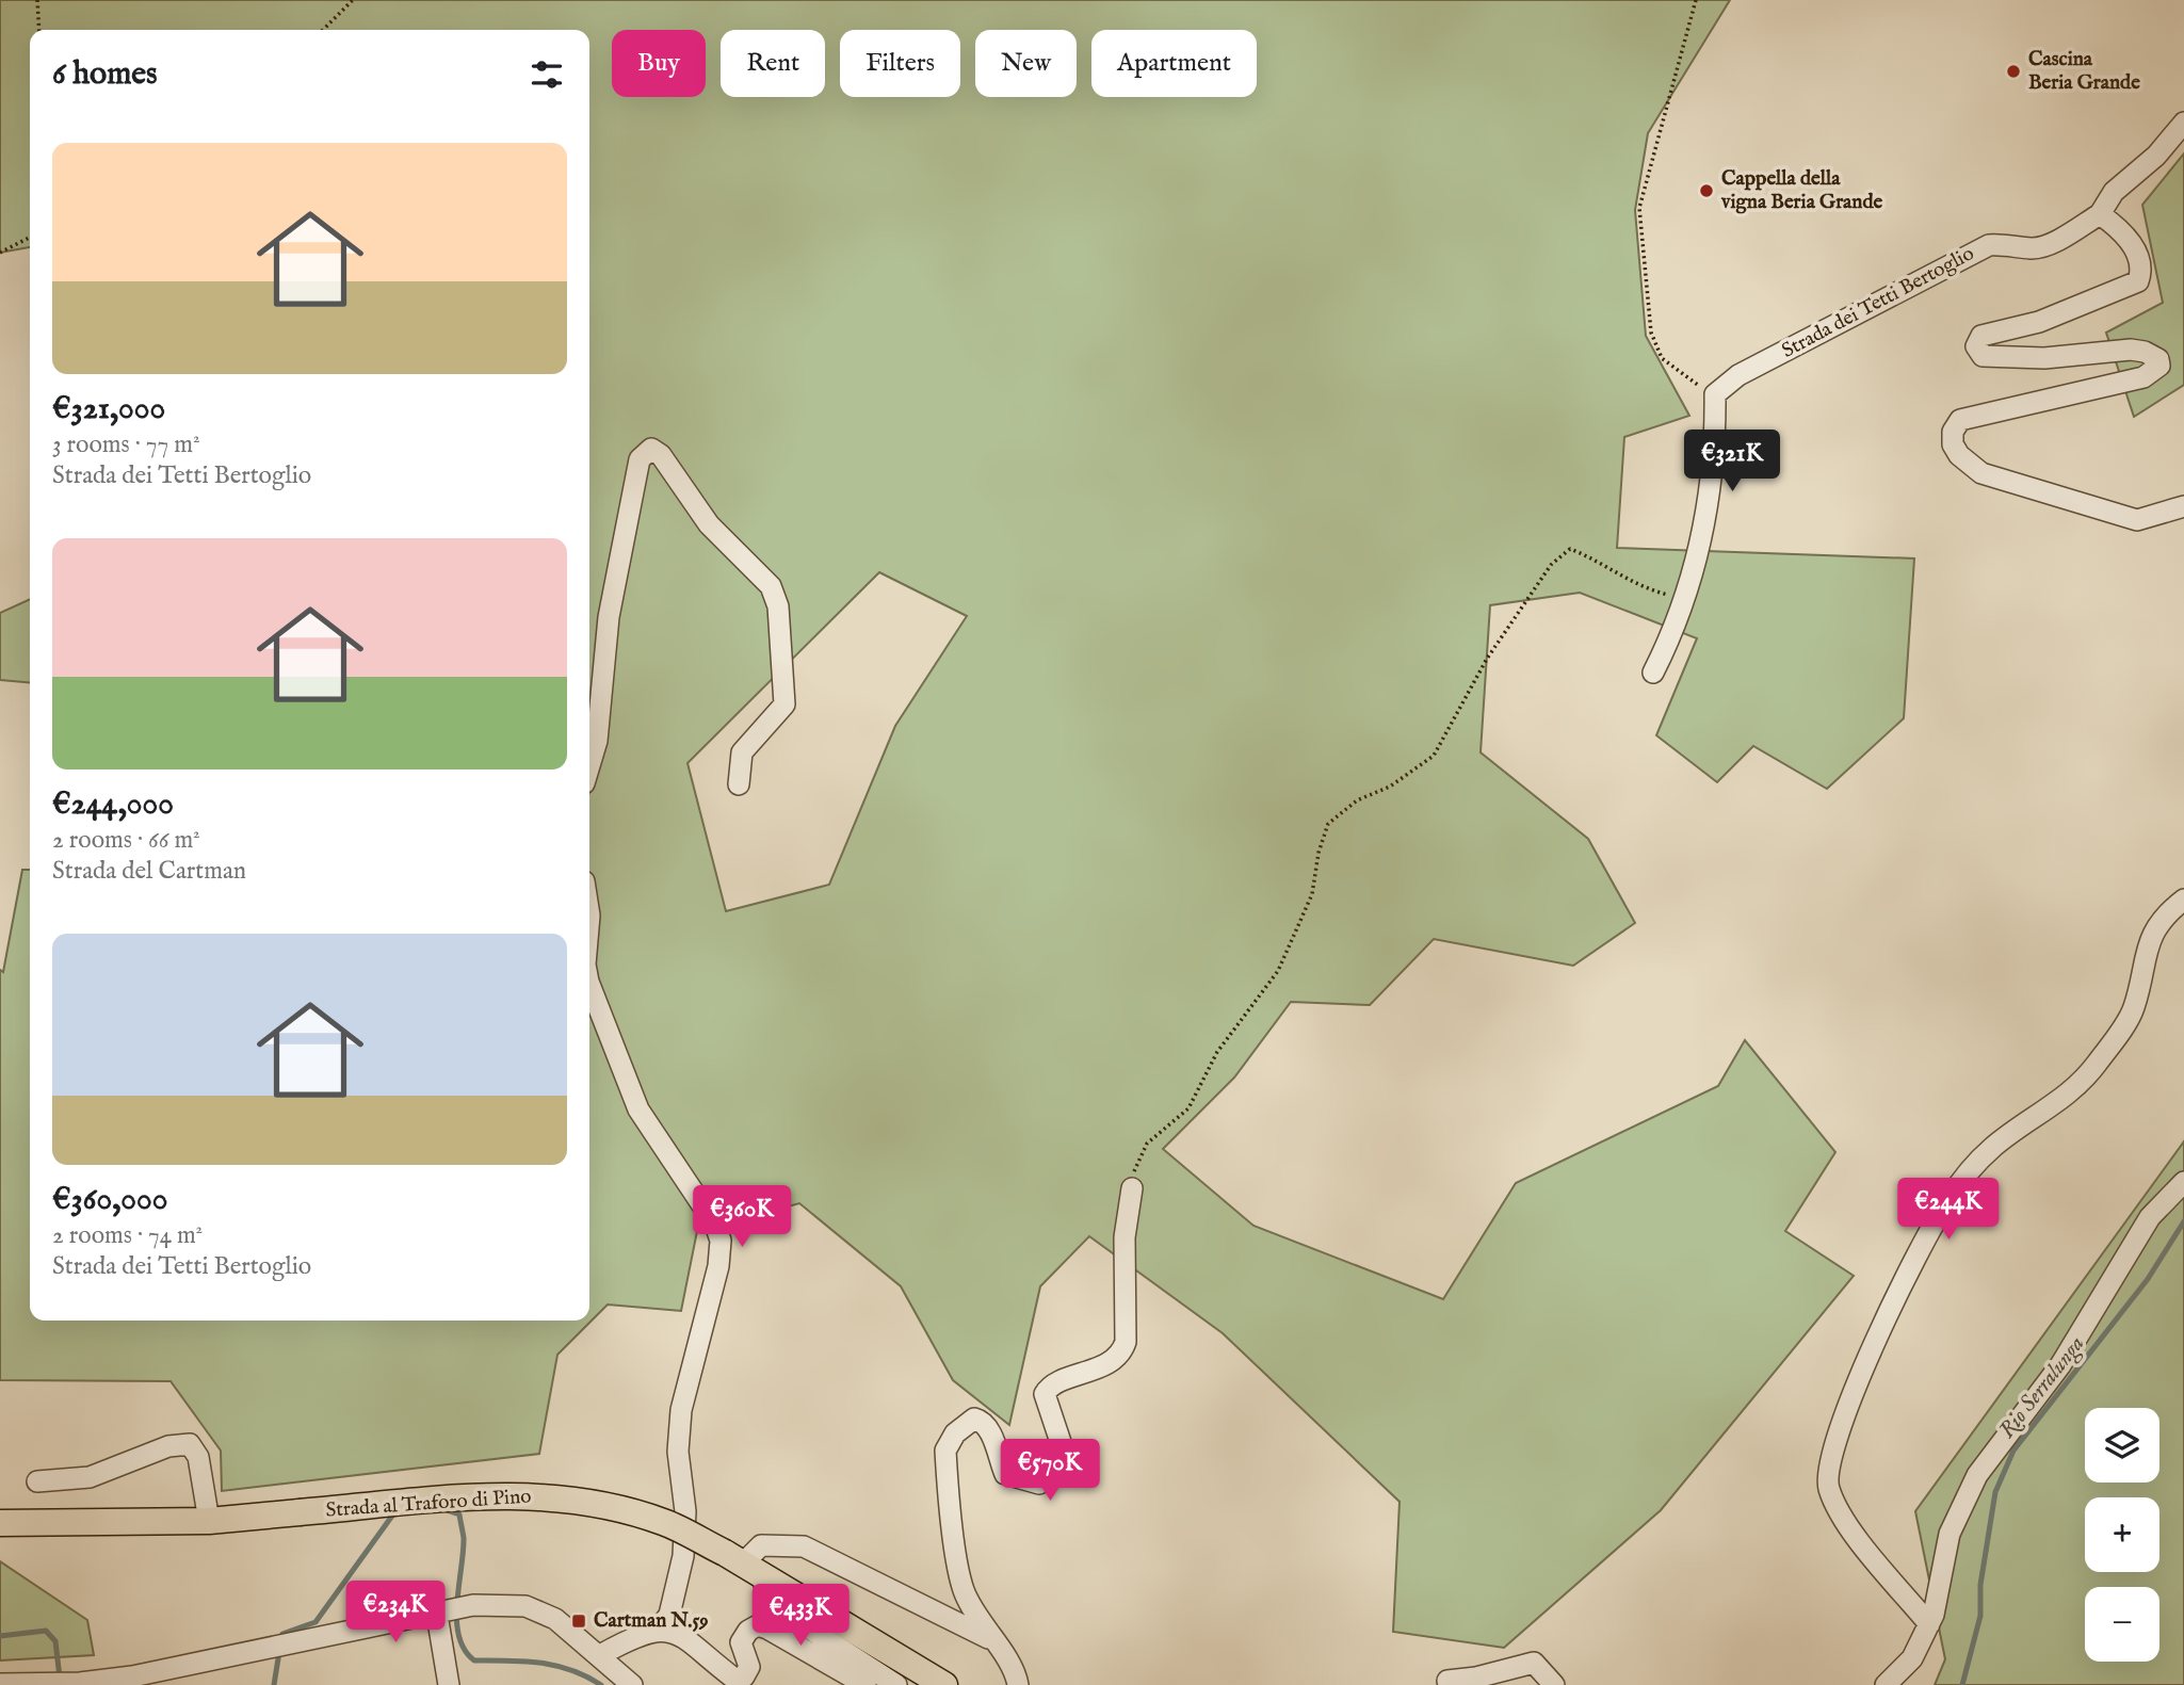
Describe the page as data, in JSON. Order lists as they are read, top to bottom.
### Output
{
  "streets": {
    "main road": ["Strada al Traforo di Pino"],
    "street": ["Strada dei Tetti Bertoglio"]
  },
  "water": ["Rio Serralunga"],
  "places": {
    "other": ["Cascina Beria Grande", "Cappella della vigna Beria Grande"],
    "transit": ["Cartman N.59"]
  },
  "page": {
    "chip": [
      "Buy",
      "Rent",
      "Filters",
      "New",
      "Apartment"
    ],
    "heading": "6 homes",
    "list": [
      {
        "name": "€321,000",
        "note": "3 rooms · 77 m² · Strada dei Tetti Bertoglio"
      },
      {
        "name": "€244,000",
        "note": "2 rooms · 66 m² · Strada del Cartman"
      },
      {
        "name": "€360,000",
        "note": "2 rooms · 74 m² · Strada dei Tetti Bertoglio"
      }
    ],
    "price": [
      "€321K",
      "€244K",
      "€360K",
      "€570K",
      "€234K",
      "€433K"
    ],
    "map_buttons": ["+", "−"]
  }
}
